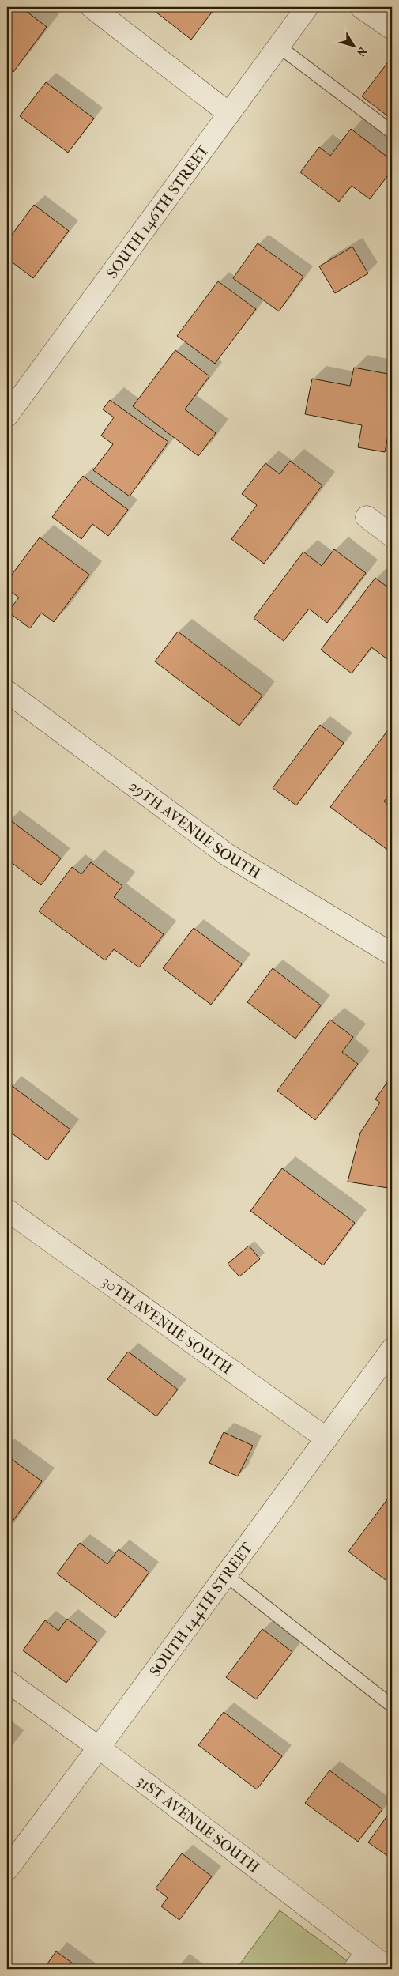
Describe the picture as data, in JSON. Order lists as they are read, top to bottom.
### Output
{
  "streets": {
    "street": [
      "SOUTH 146TH STREET",
      "29TH AVENUE SOUTH",
      "30TH AVENUE SOUTH",
      "SOUTH 144TH STREET",
      "31ST AVENUE SOUTH"
    ]
  },
  "crossings": [
    ["30TH AVENUE SOUTH", "SOUTH 144TH STREET"],
    ["SOUTH 144TH STREET", "31ST AVENUE SOUTH"]
  ],
  "north": "bottom right"
}
